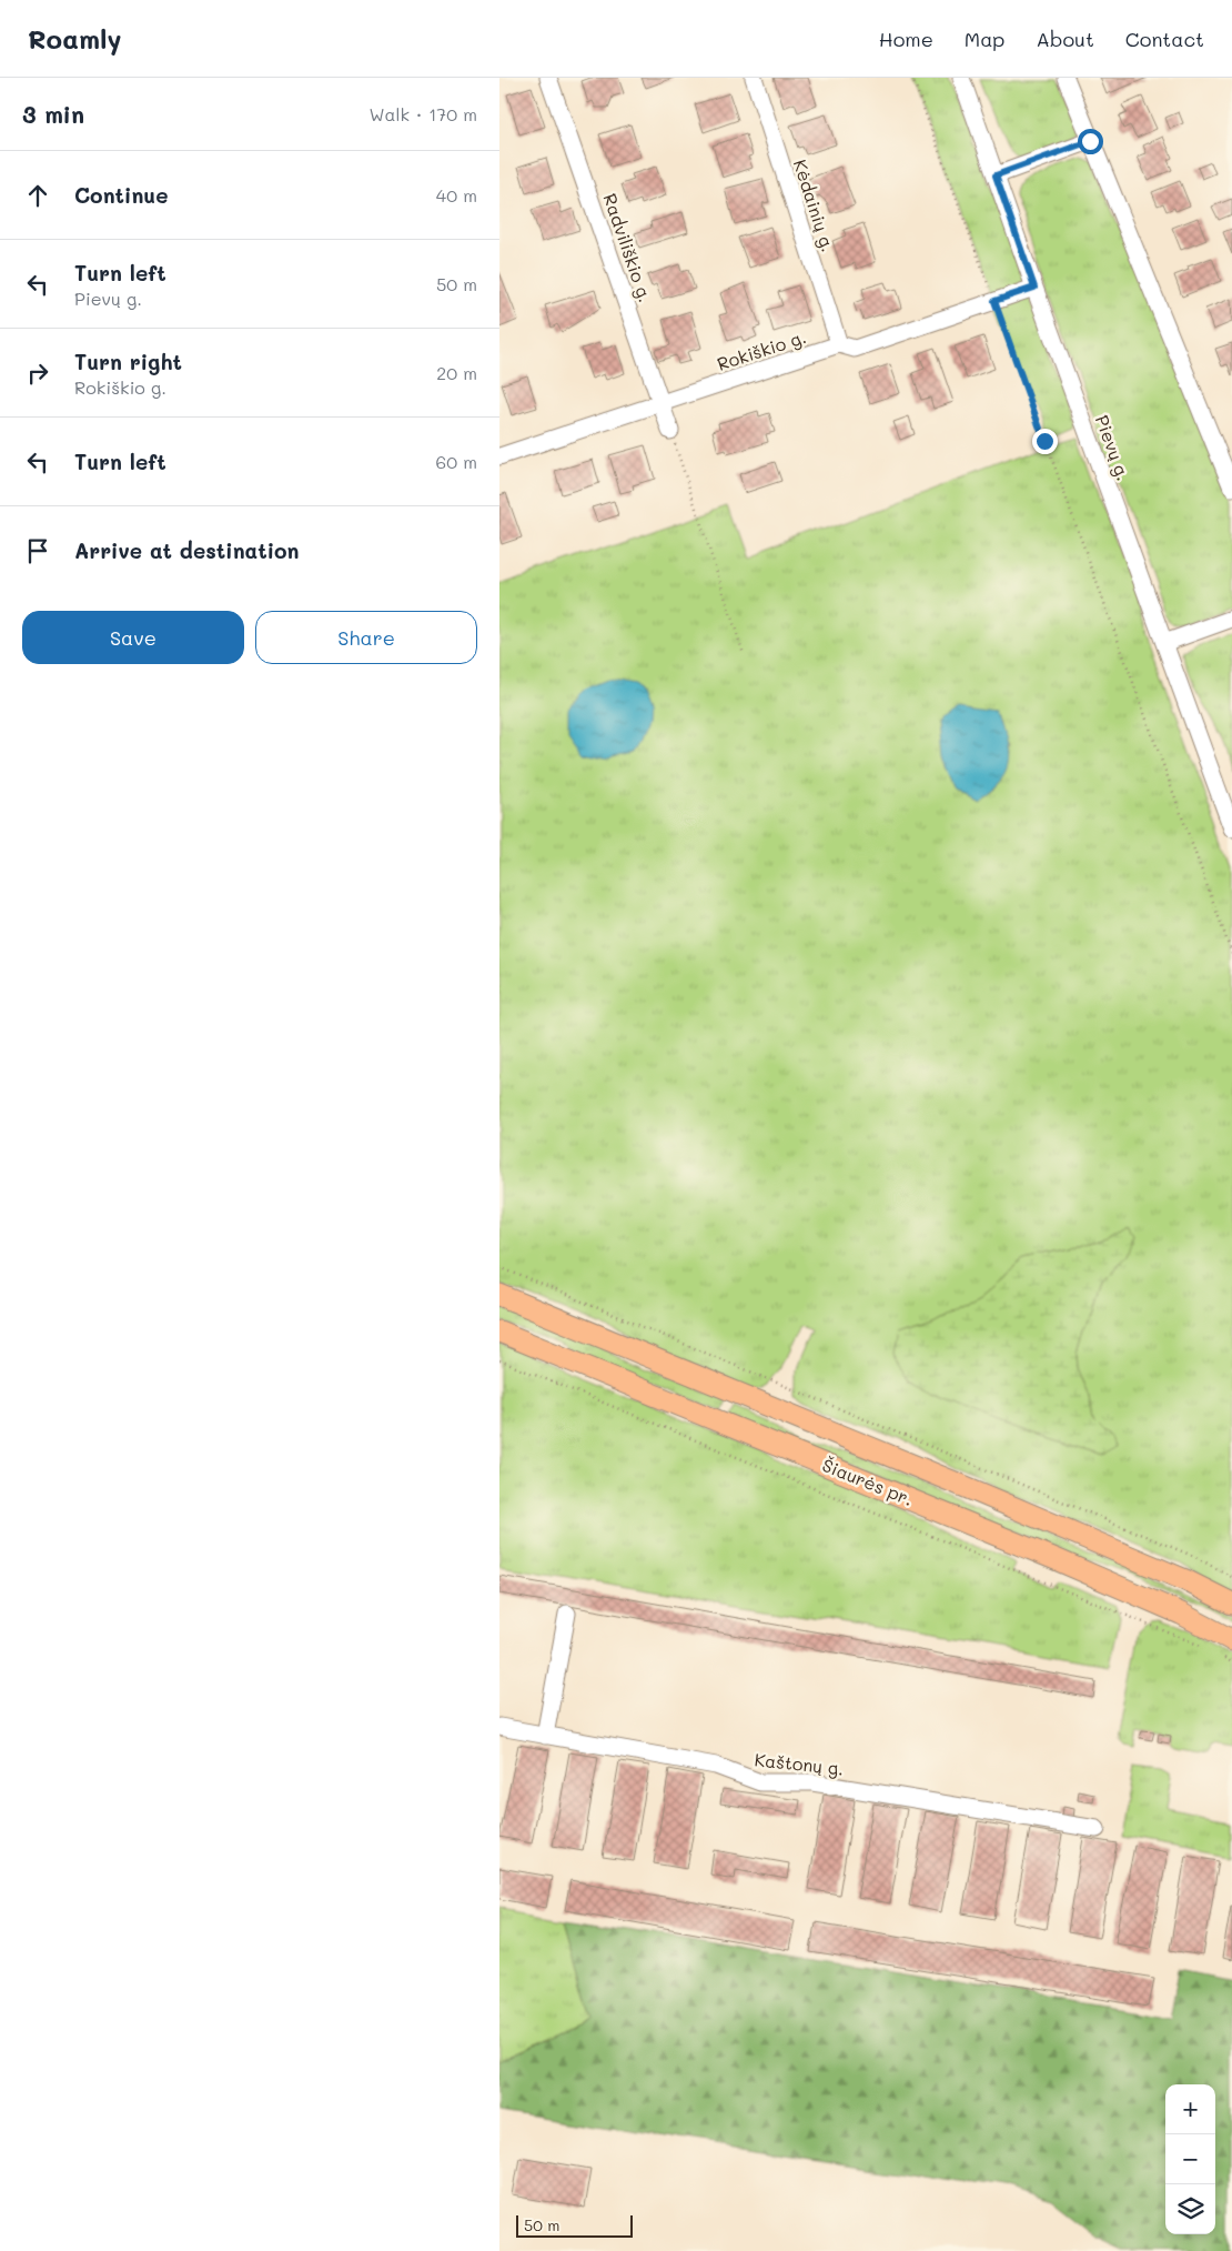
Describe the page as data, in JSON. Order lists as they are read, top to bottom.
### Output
{
  "streets": {
    "main road": ["Šiaurės pr."],
    "street": [
      "Kėdainių g.",
      "Radviliškio g.",
      "Rokiškio g.",
      "Pievų g.",
      "Kaštonų g."
    ]
  },
  "crossings": [
    ["Kėdainių g.", "Rokiškio g."],
    ["Radviliškio g.", "Rokiškio g."],
    ["Rokiškio g.", "Pievų g."]
  ],
  "scale_bar": "50 m",
  "page": {
    "header": "Roamly",
    "nav": [
      "Home",
      "Map",
      "About",
      "Contact"
    ],
    "heading": ["3 min", "Walk · 170 m"],
    "list": [
      ["Continue", "40 m"],
      ["Turn left", "Pievų g.", "50 m"],
      ["Turn right", "Rokiškio g.", "20 m"],
      ["Turn left", "60 m"],
      "Arrive at destination"
    ],
    "buttons": ["Save", "Share"],
    "map_buttons": ["+", "−"],
    "scale": "50 m"
  }
}
